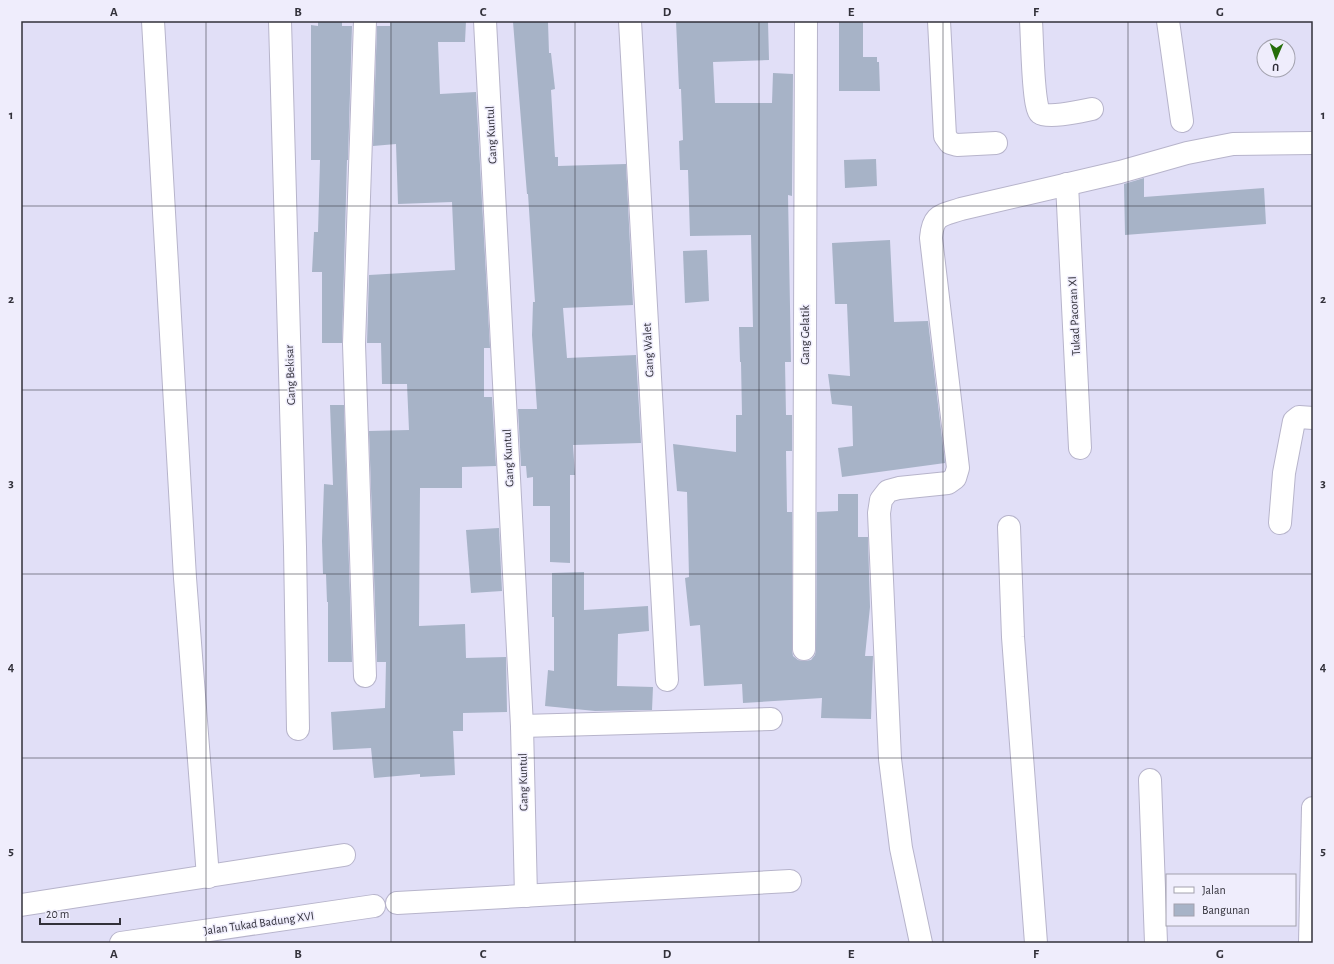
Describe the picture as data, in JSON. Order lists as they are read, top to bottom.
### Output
{
  "streets": {
    "street": [
      "Gang Kuntul",
      "Tukad Pacoran XI",
      "Gang Gelatik",
      "Gang Walet",
      "Gang Bekisar",
      "Jalan Tukad Badung XVI"
    ]
  },
  "legend": ["Jalan", "Bangunan"],
  "scale_bar": "20 m",
  "north": "bottom",
  "grid": {
    "columns": [
      "A",
      "B",
      "C",
      "D",
      "E",
      "F",
      "G"
    ],
    "rows": [
      "1",
      "2",
      "3",
      "4",
      "5"
    ]
  }
}
